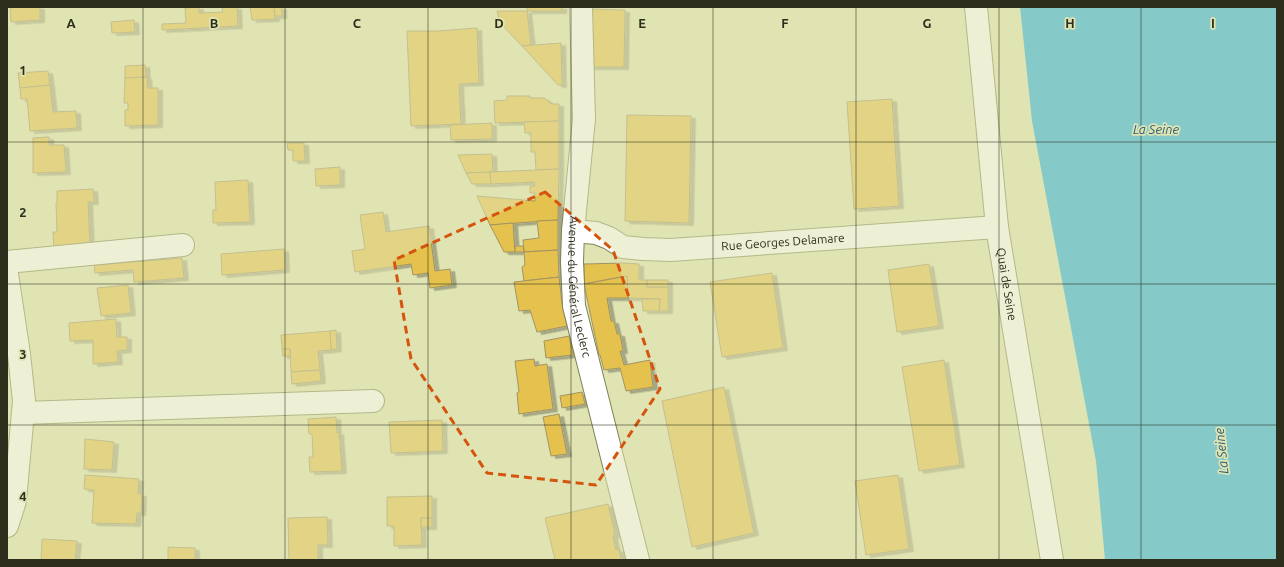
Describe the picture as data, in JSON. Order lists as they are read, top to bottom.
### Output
{
  "streets": {
    "street": ["Rue Georges Delamare", "Quai de Seine", "Avenue du Général Leclerc"]
  },
  "crossings": [
    ["Rue Georges Delamare", "Quai de Seine"],
    ["Rue Georges Delamare", "Avenue du Général Leclerc"]
  ],
  "water": ["La Seine"],
  "grid": {
    "columns": [
      "A",
      "B",
      "C",
      "D",
      "E",
      "F",
      "G",
      "H",
      "I"
    ],
    "rows": [
      "1",
      "2",
      "3",
      "4"
    ]
  }
}
